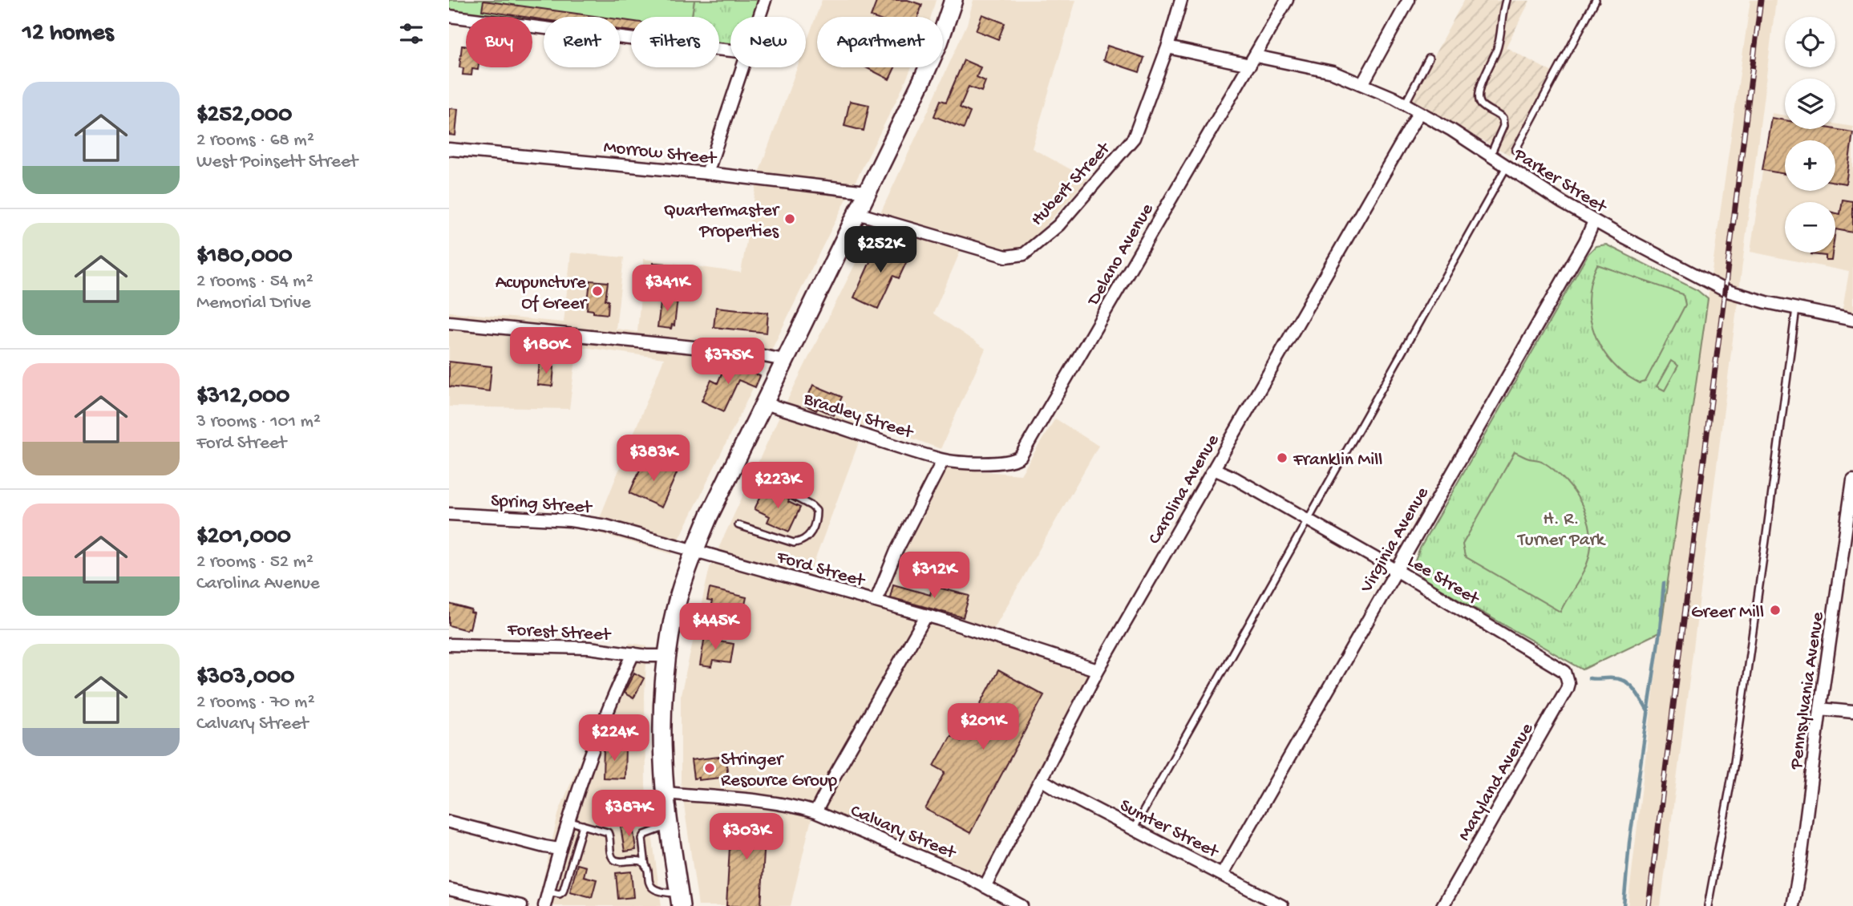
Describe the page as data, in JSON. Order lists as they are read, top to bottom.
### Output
{
  "streets": {
    "street": [
      "Morrow Street",
      "Parker Street",
      "Hubert Street",
      "Delano Avenue",
      "Bradley Street",
      "Carolina Avenue",
      "Spring Street",
      "Virginia Avenue",
      "Ford Street",
      "Lee Street",
      "Forest Street",
      "Pennsylvania Avenue",
      "Maryland Avenue",
      "Sumter Street",
      "Calvary Street"
    ]
  },
  "crossings": [
    ["Parker Street", "Hubert Street"],
    ["Parker Street", "Delano Avenue"],
    ["Parker Street", "Carolina Avenue"],
    ["Parker Street", "Virginia Avenue"],
    ["Delano Avenue", "Bradley Street"],
    ["Carolina Avenue", "Ford Street"],
    ["Carolina Avenue", "Lee Street"],
    ["Carolina Avenue", "Sumter Street"],
    ["Carolina Avenue", "Calvary Street"],
    ["Spring Street", "Ford Street"],
    ["Virginia Avenue", "Lee Street"],
    ["Virginia Avenue", "Sumter Street"],
    ["Lee Street", "Maryland Avenue"]
  ],
  "parks": ["H. R. Turner Park"],
  "places": [
    "Quartermaster Properties",
    "Acupuncture Of Greer",
    "Franklin Mill",
    "Greer Mill",
    "Stringer Resource Group"
  ],
  "page": {
    "heading": "12 homes",
    "map_buttons": ["+", "−"],
    "chip": [
      "Buy",
      "Rent",
      "Filters",
      "New",
      "Apartment"
    ],
    "list": [
      {
        "name": "$252,000",
        "note": "2 rooms · 68 m² · West Poinsett Street"
      },
      {
        "name": "$180,000",
        "note": "2 rooms · 54 m² · Memorial Drive"
      },
      {
        "name": "$312,000",
        "note": "3 rooms · 101 m² · Ford Street"
      },
      {
        "name": "$201,000",
        "note": "2 rooms · 52 m² · Carolina Avenue"
      },
      {
        "name": "$303,000",
        "note": "2 rooms · 70 m² · Calvary Street"
      }
    ],
    "price": [
      "$252K",
      "$341K",
      "$180K",
      "$375K",
      "$383K",
      "$223K",
      "$312K",
      "$445K",
      "$201K",
      "$224K",
      "$387K",
      "$303K"
    ]
  }
}
